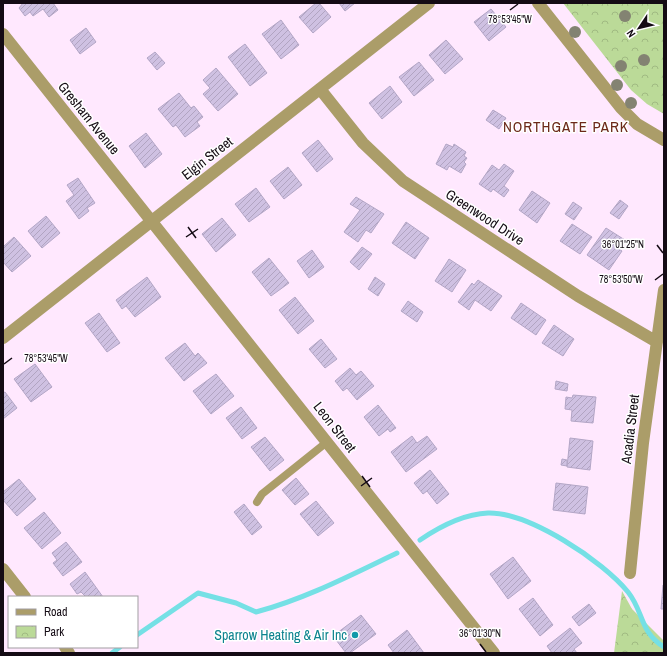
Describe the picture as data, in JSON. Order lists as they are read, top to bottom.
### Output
{
  "streets": {
    "street": [
      "Gresham Avenue",
      "Elgin Street",
      "Greenwood Drive",
      "Leon Street",
      "Acadia Street"
    ]
  },
  "crossings": [
    ["Gresham Avenue", "Elgin Street"],
    ["Gresham Avenue", "Leon Street"],
    ["Elgin Street", "Greenwood Drive"],
    ["Elgin Street", "Leon Street"],
    ["Greenwood Drive", "Acadia Street"]
  ],
  "districts": ["NORTHGATE PARK"],
  "places": ["Sparrow Heating & Air Inc"],
  "legend": ["Road", "Park"],
  "north": "bottom left",
  "coordinates": [
    "78°53'45\"W",
    "36°01'25\"N",
    "78°53'50\"W",
    "36°01'30\"N"
  ]
}
